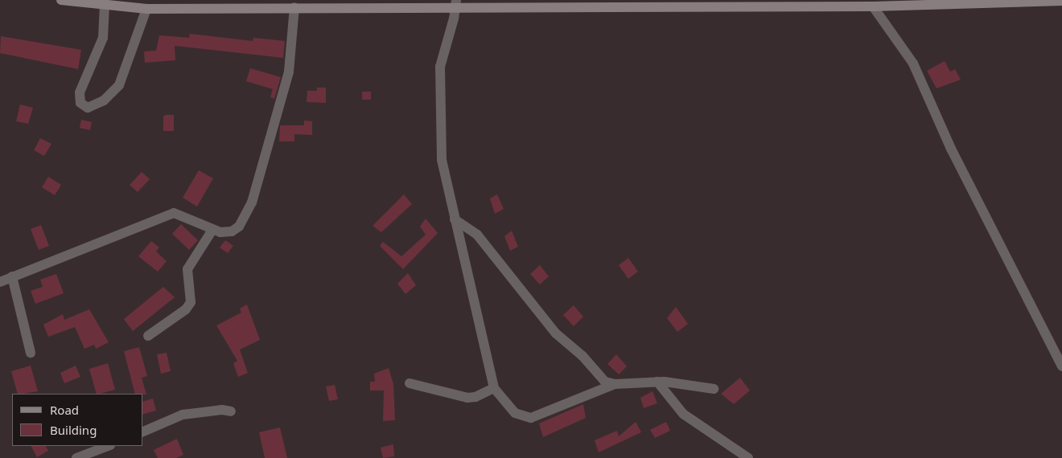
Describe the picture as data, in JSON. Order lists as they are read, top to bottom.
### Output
{
  "legend": ["Road", "Building"]
}
